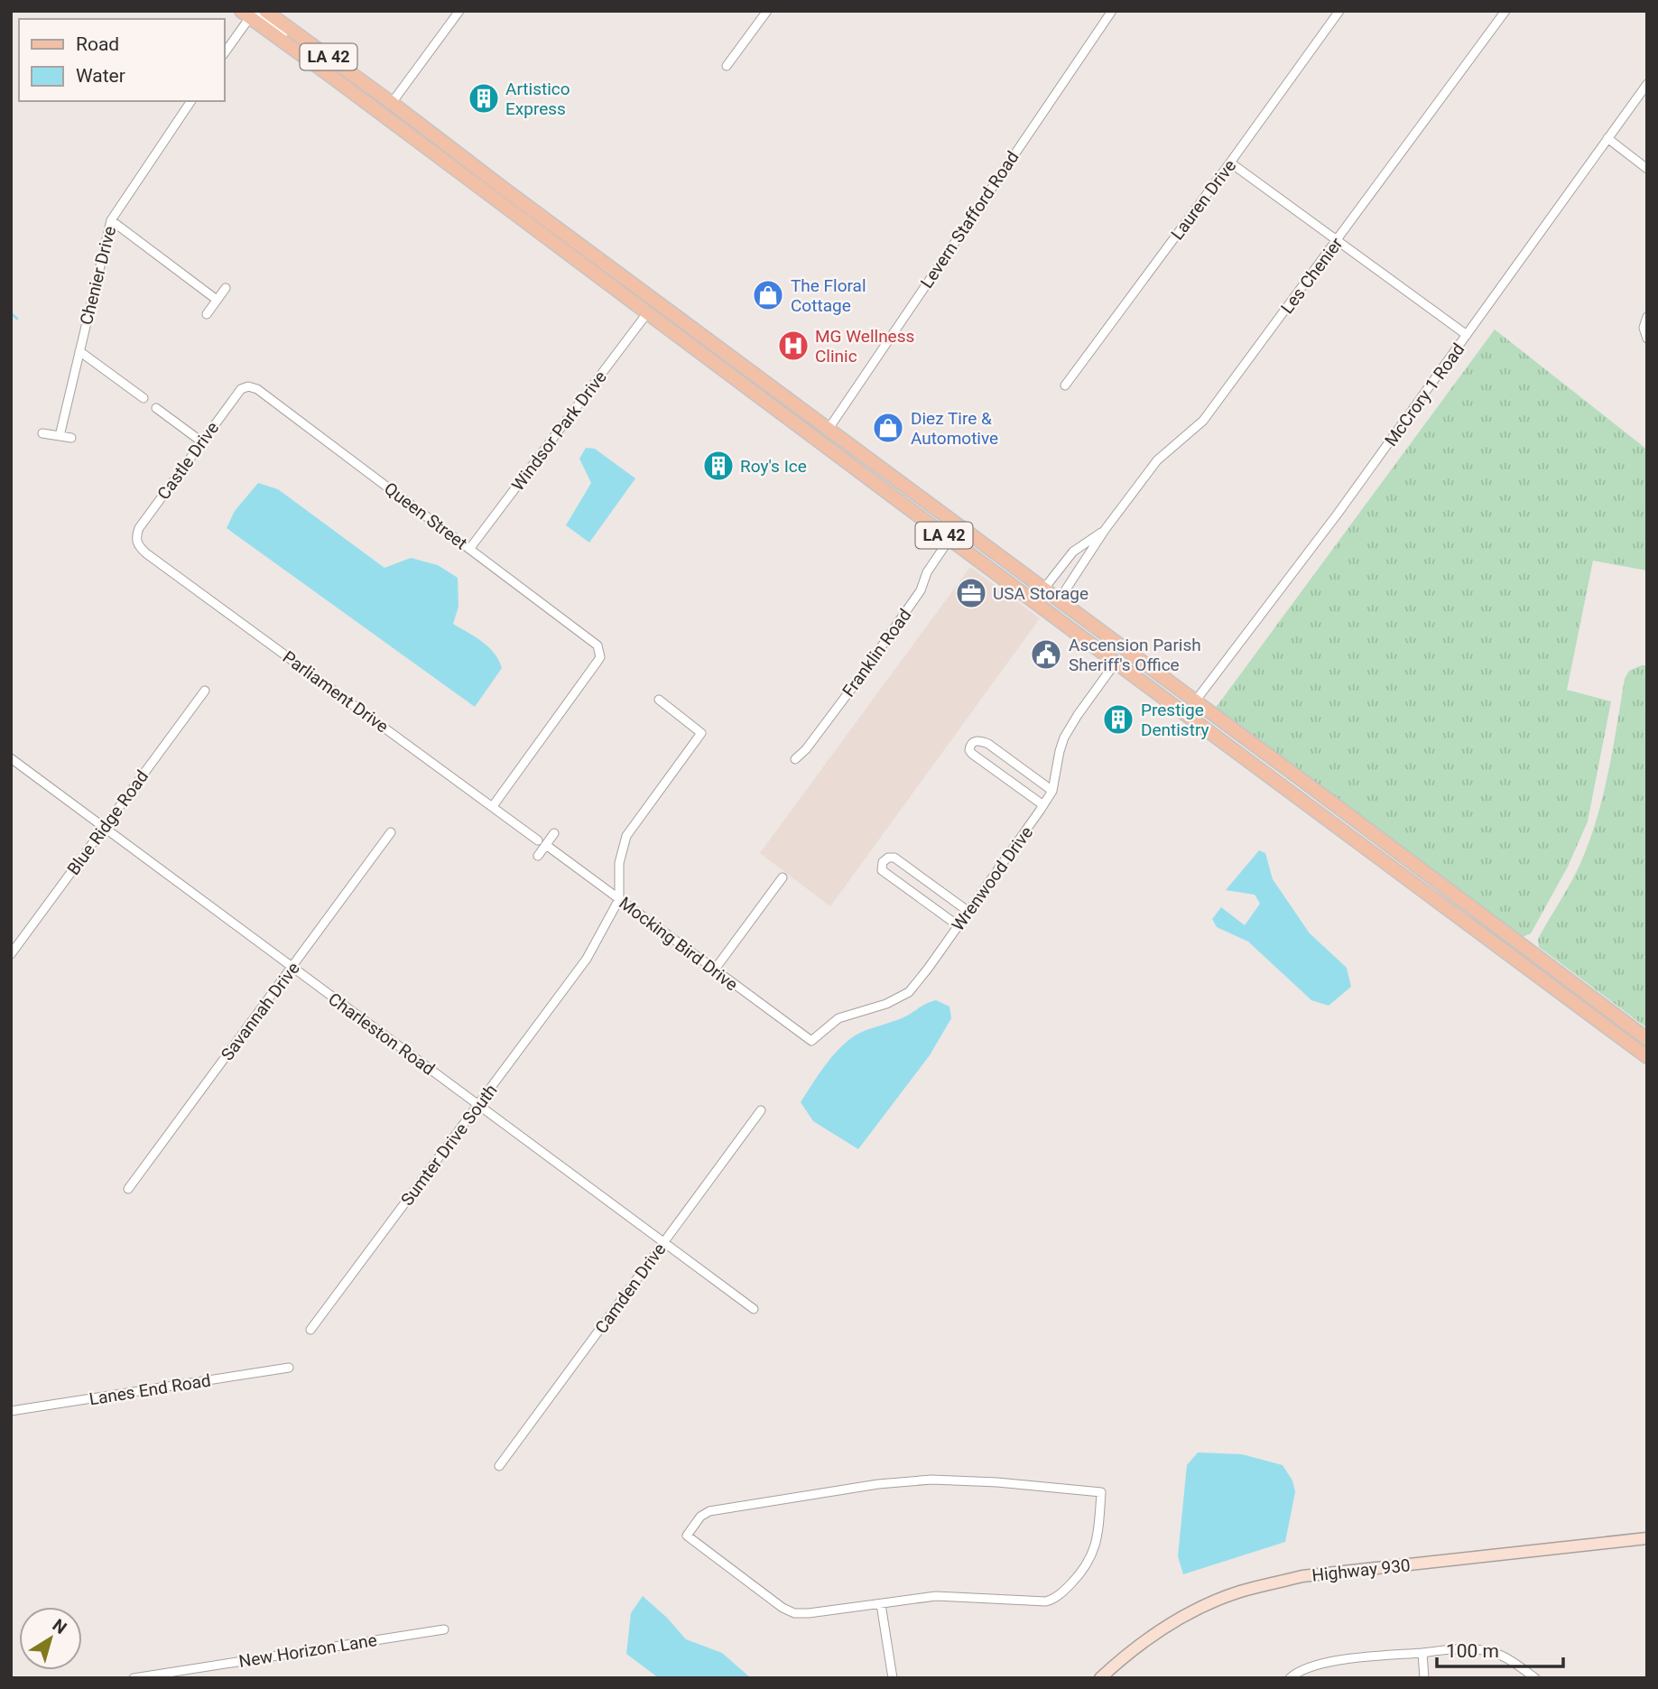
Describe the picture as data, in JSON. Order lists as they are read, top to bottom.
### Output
{
  "streets": {
    "main road": ["LA 42"],
    "street": [
      "Lauren Drive",
      "Levern Stafford Road",
      "Chenier Drive",
      "Les Chenier",
      "McCrory 1 Road",
      "Windsor Park Drive",
      "Castle Drive",
      "Queen Street",
      "Franklin Road",
      "Parliament Drive",
      "Blue Ridge Road",
      "Wrenwood Drive",
      "Mocking Bird Drive",
      "Savannah Drive",
      "Charleston Road",
      "Sumter Drive South",
      "Camden Drive",
      "Lanes End Road",
      "Highway 930",
      "New Horizon Lane"
    ]
  },
  "crossings": [
    ["LA 42", "Levern Stafford Road"],
    ["LA 42", "Les Chenier"],
    ["LA 42", "McCrory 1 Road"],
    ["LA 42", "Windsor Park Drive"],
    ["LA 42", "Franklin Road"],
    ["LA 42", "Wrenwood Drive"],
    ["Windsor Park Drive", "Queen Street"],
    ["Castle Drive", "Queen Street"],
    ["Castle Drive", "Parliament Drive"],
    ["Queen Street", "Parliament Drive"],
    ["Blue Ridge Road", "Charleston Road"],
    ["Wrenwood Drive", "Mocking Bird Drive"],
    ["Mocking Bird Drive", "Sumter Drive South"],
    ["Savannah Drive", "Charleston Road"],
    ["Charleston Road", "Sumter Drive South"],
    ["Charleston Road", "Camden Drive"]
  ],
  "places": {
    "building": ["Artistico Express", "Roy's Ice", "Prestige Dentistry"],
    "shop": ["The Floral Cottage", "Diez Tire & Automotive"],
    "hospital": ["MG Wellness Clinic"],
    "office": ["USA Storage"],
    "public building": ["Ascension Parish Sheriff's Office"]
  },
  "legend": ["Road", "Water"],
  "scale_bar": "100 m",
  "north": "top right"
}
